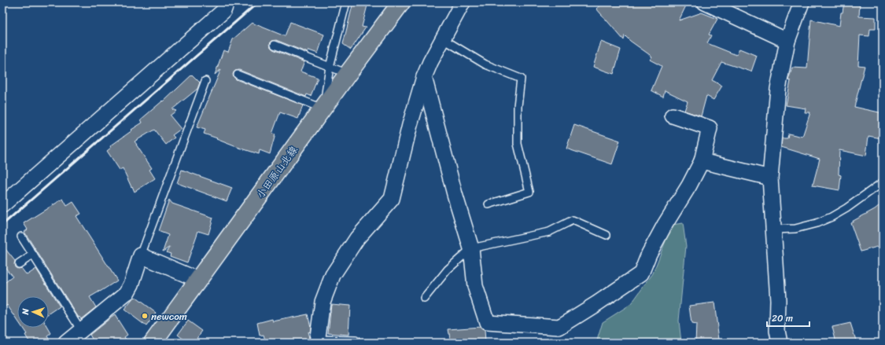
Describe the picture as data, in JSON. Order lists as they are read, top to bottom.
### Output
{
  "streets": {
    "main road": ["小田原山北線"]
  },
  "places": ["newcom"],
  "scale_bar": "20 m",
  "north": "left"
}
